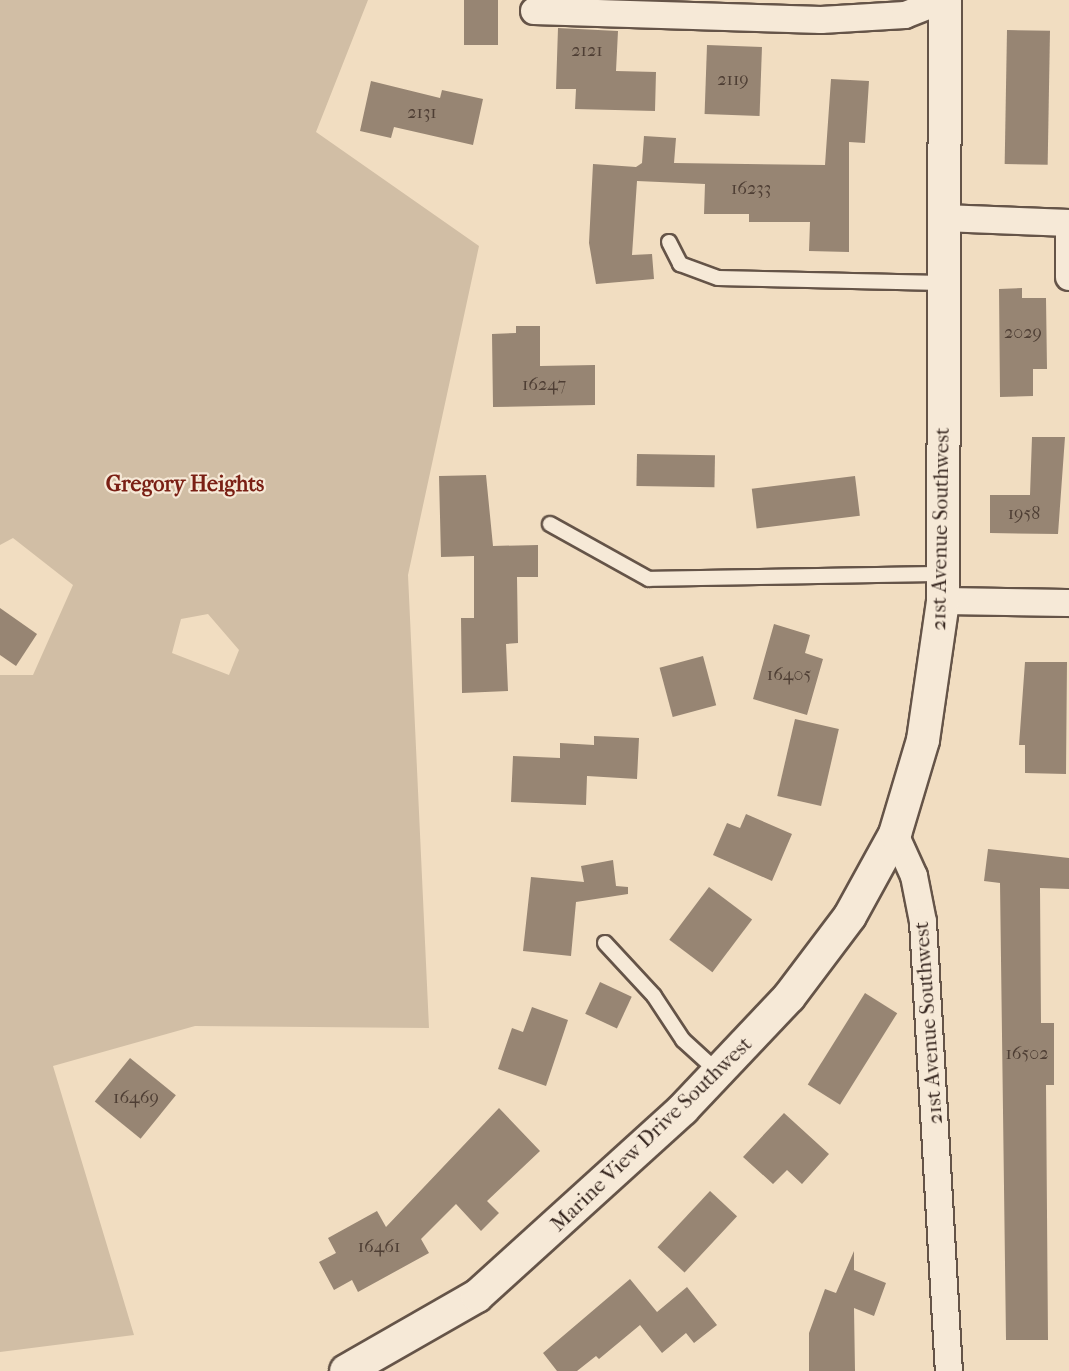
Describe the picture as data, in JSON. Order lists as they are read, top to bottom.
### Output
{
  "streets": {
    "street": ["21st Avenue Southwest", "Marine View Drive Southwest"]
  },
  "crossings": [
    ["21st Avenue Southwest", "Marine View Drive Southwest"]
  ],
  "districts": ["Gregory Heights"],
  "house_numbers": [
    "2121",
    "2119",
    "2131",
    "16233",
    "2029",
    "16247",
    "1958",
    "16405",
    "16502",
    "16469",
    "16461"
  ]
}
